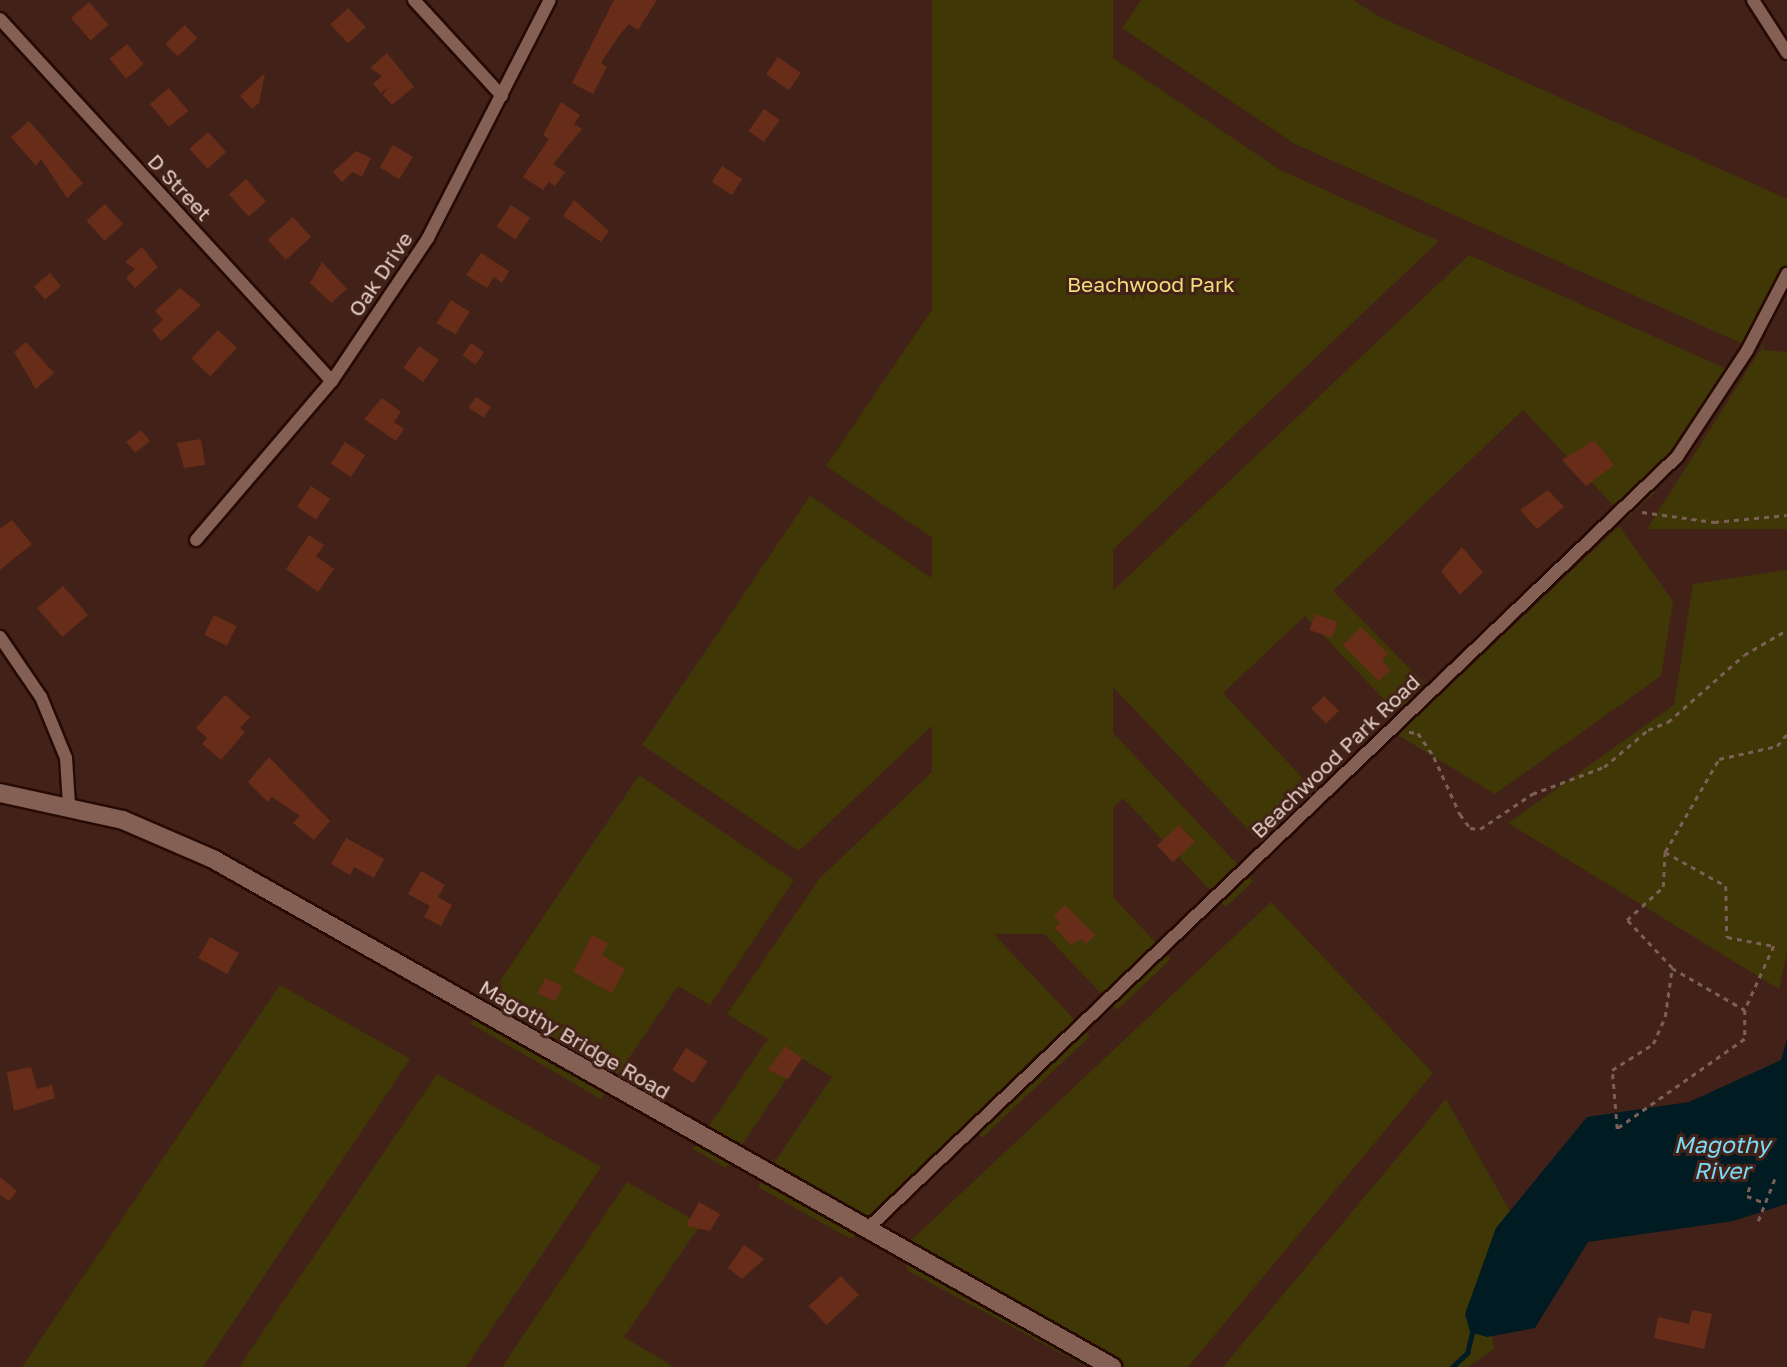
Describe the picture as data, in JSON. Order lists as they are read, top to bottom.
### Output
{
  "streets": {
    "main road": ["Magothy Bridge Road"],
    "street": ["D Street", "Oak Drive", "Beachwood Park Road"]
  },
  "crossings": [
    ["D Street", "Oak Drive"],
    ["Beachwood Park Road", "Magothy Bridge Road"]
  ],
  "water": ["Magothy River"],
  "parks": ["Beachwood Park"]
}
